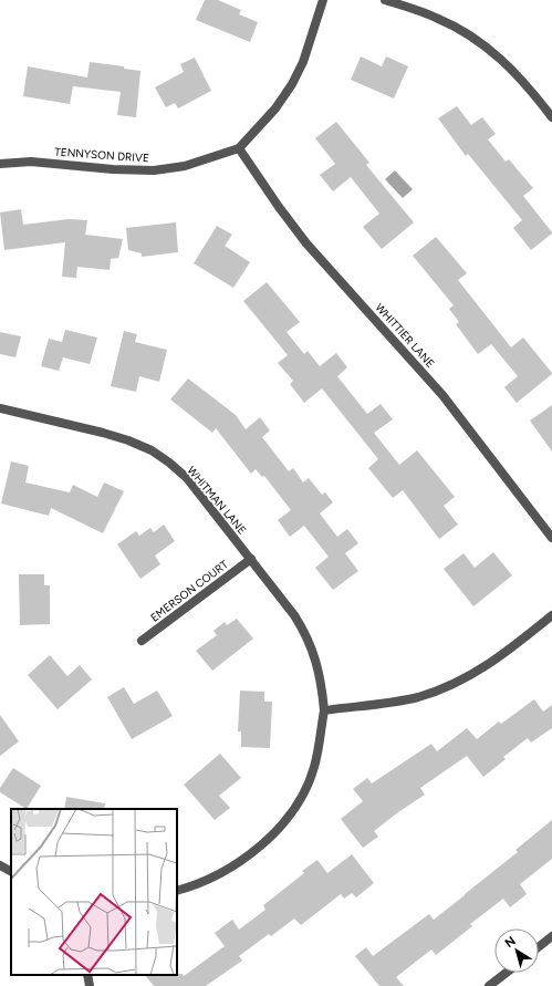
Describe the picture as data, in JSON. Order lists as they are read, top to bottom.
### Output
{
  "streets": {
    "street": [
      "TENNYSON DRIVE",
      "WHITTIER LANE",
      "WHITMAN LANE",
      "EMERSON COURT"
    ]
  },
  "crossings": [
    ["TENNYSON DRIVE", "WHITTIER LANE"],
    ["WHITMAN LANE", "EMERSON COURT"]
  ],
  "north": "top left"
}
